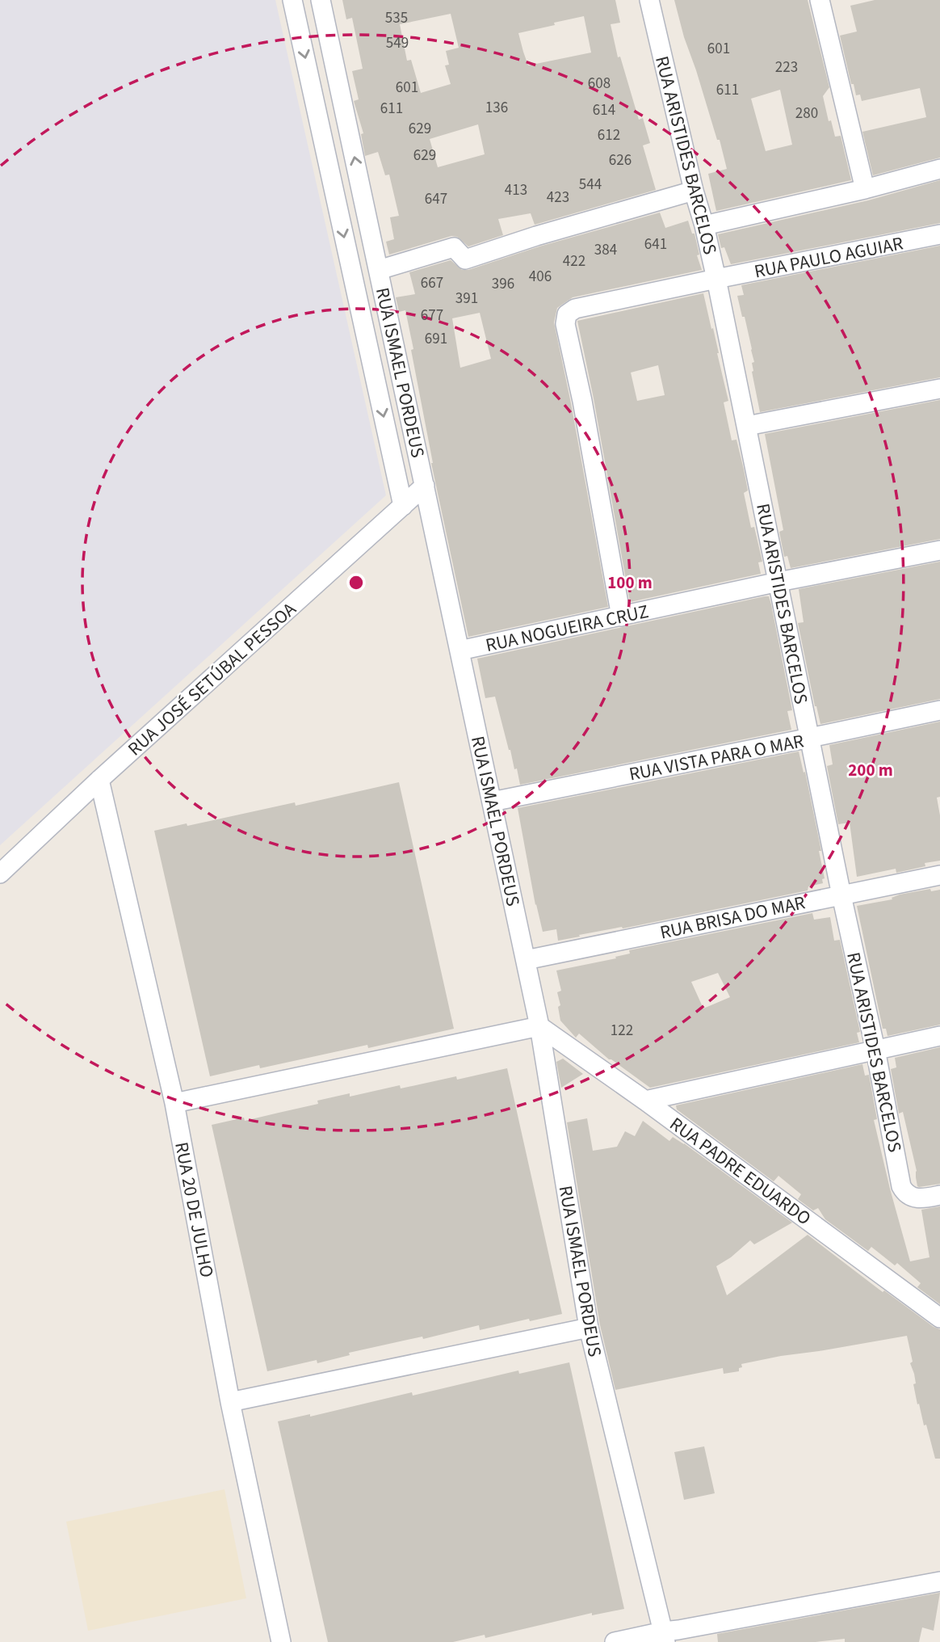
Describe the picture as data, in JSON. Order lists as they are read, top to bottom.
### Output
{
  "streets": {
    "street": [
      "RUA ARISTIDES BARCELOS",
      "RUA PAULO AGUIAR",
      "RUA ISMAEL PORDEUS",
      "RUA NOGUEIRA CRUZ",
      "RUA JOSÉ SETÚBAL PESSOA",
      "RUA VISTA PARA O MAR",
      "RUA BRISA DO MAR",
      "RUA PADRE EDUARDO",
      "RUA 20 DE JULHO"
    ]
  },
  "crossings": [
    ["RUA ARISTIDES BARCELOS", "RUA PAULO AGUIAR"],
    ["RUA ARISTIDES BARCELOS", "RUA NOGUEIRA CRUZ"],
    ["RUA ARISTIDES BARCELOS", "RUA VISTA PARA O MAR"],
    ["RUA ARISTIDES BARCELOS", "RUA BRISA DO MAR"],
    ["RUA PAULO AGUIAR", "RUA NOGUEIRA CRUZ"],
    ["RUA ISMAEL PORDEUS", "RUA NOGUEIRA CRUZ"],
    ["RUA ISMAEL PORDEUS", "RUA JOSÉ SETÚBAL PESSOA"],
    ["RUA ISMAEL PORDEUS", "RUA VISTA PARA O MAR"],
    ["RUA ISMAEL PORDEUS", "RUA BRISA DO MAR"],
    ["RUA ISMAEL PORDEUS", "RUA PADRE EDUARDO"],
    ["RUA JOSÉ SETÚBAL PESSOA", "RUA 20 DE JULHO"]
  ],
  "house_numbers": [
    "535",
    "549",
    "601",
    "223",
    "608",
    "601",
    "611",
    "136",
    "611",
    "614",
    "280",
    "629",
    "612",
    "629",
    "626",
    "544",
    "413",
    "423",
    "647",
    "641",
    "384",
    "422",
    "406",
    "667",
    "396",
    "391",
    "677",
    "691",
    "122"
  ],
  "rings": ["100 m", "200 m"]
}
